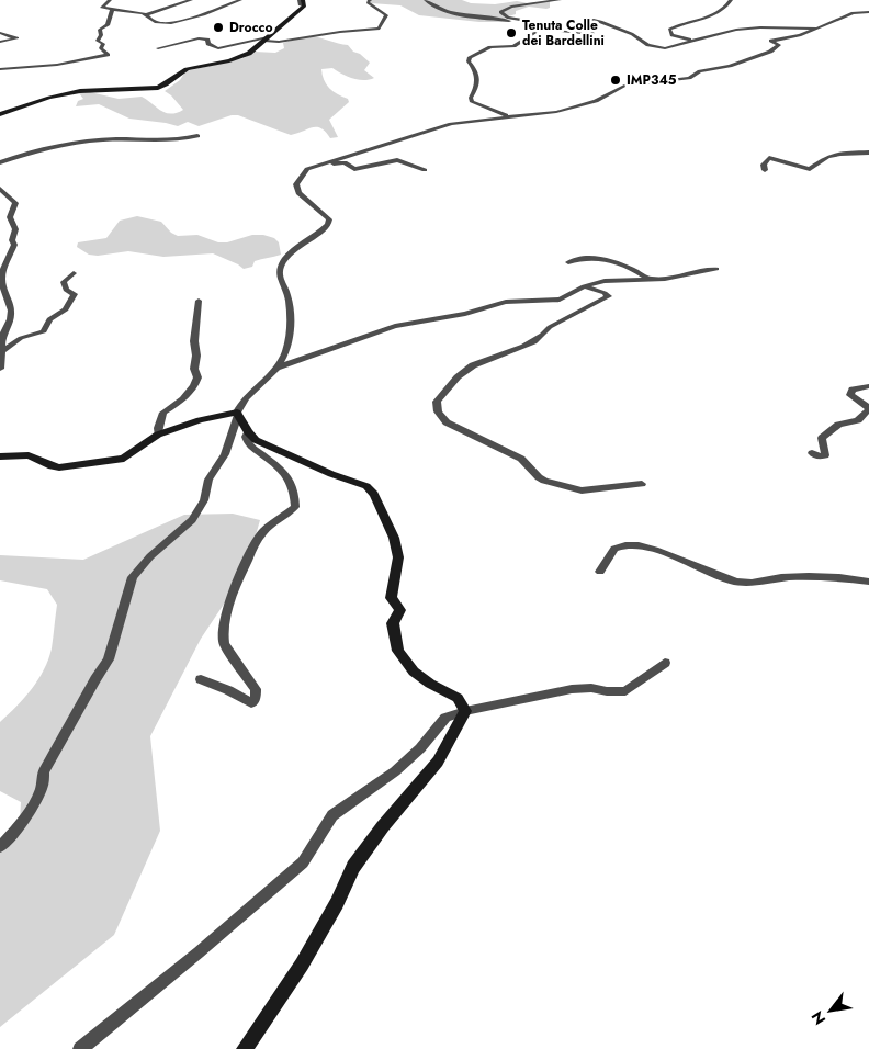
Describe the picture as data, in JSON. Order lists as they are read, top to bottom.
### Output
{
  "places": ["Drocco", "Tenuta Colle dei Bardellini", "IMP345"],
  "north": "bottom left"
}
